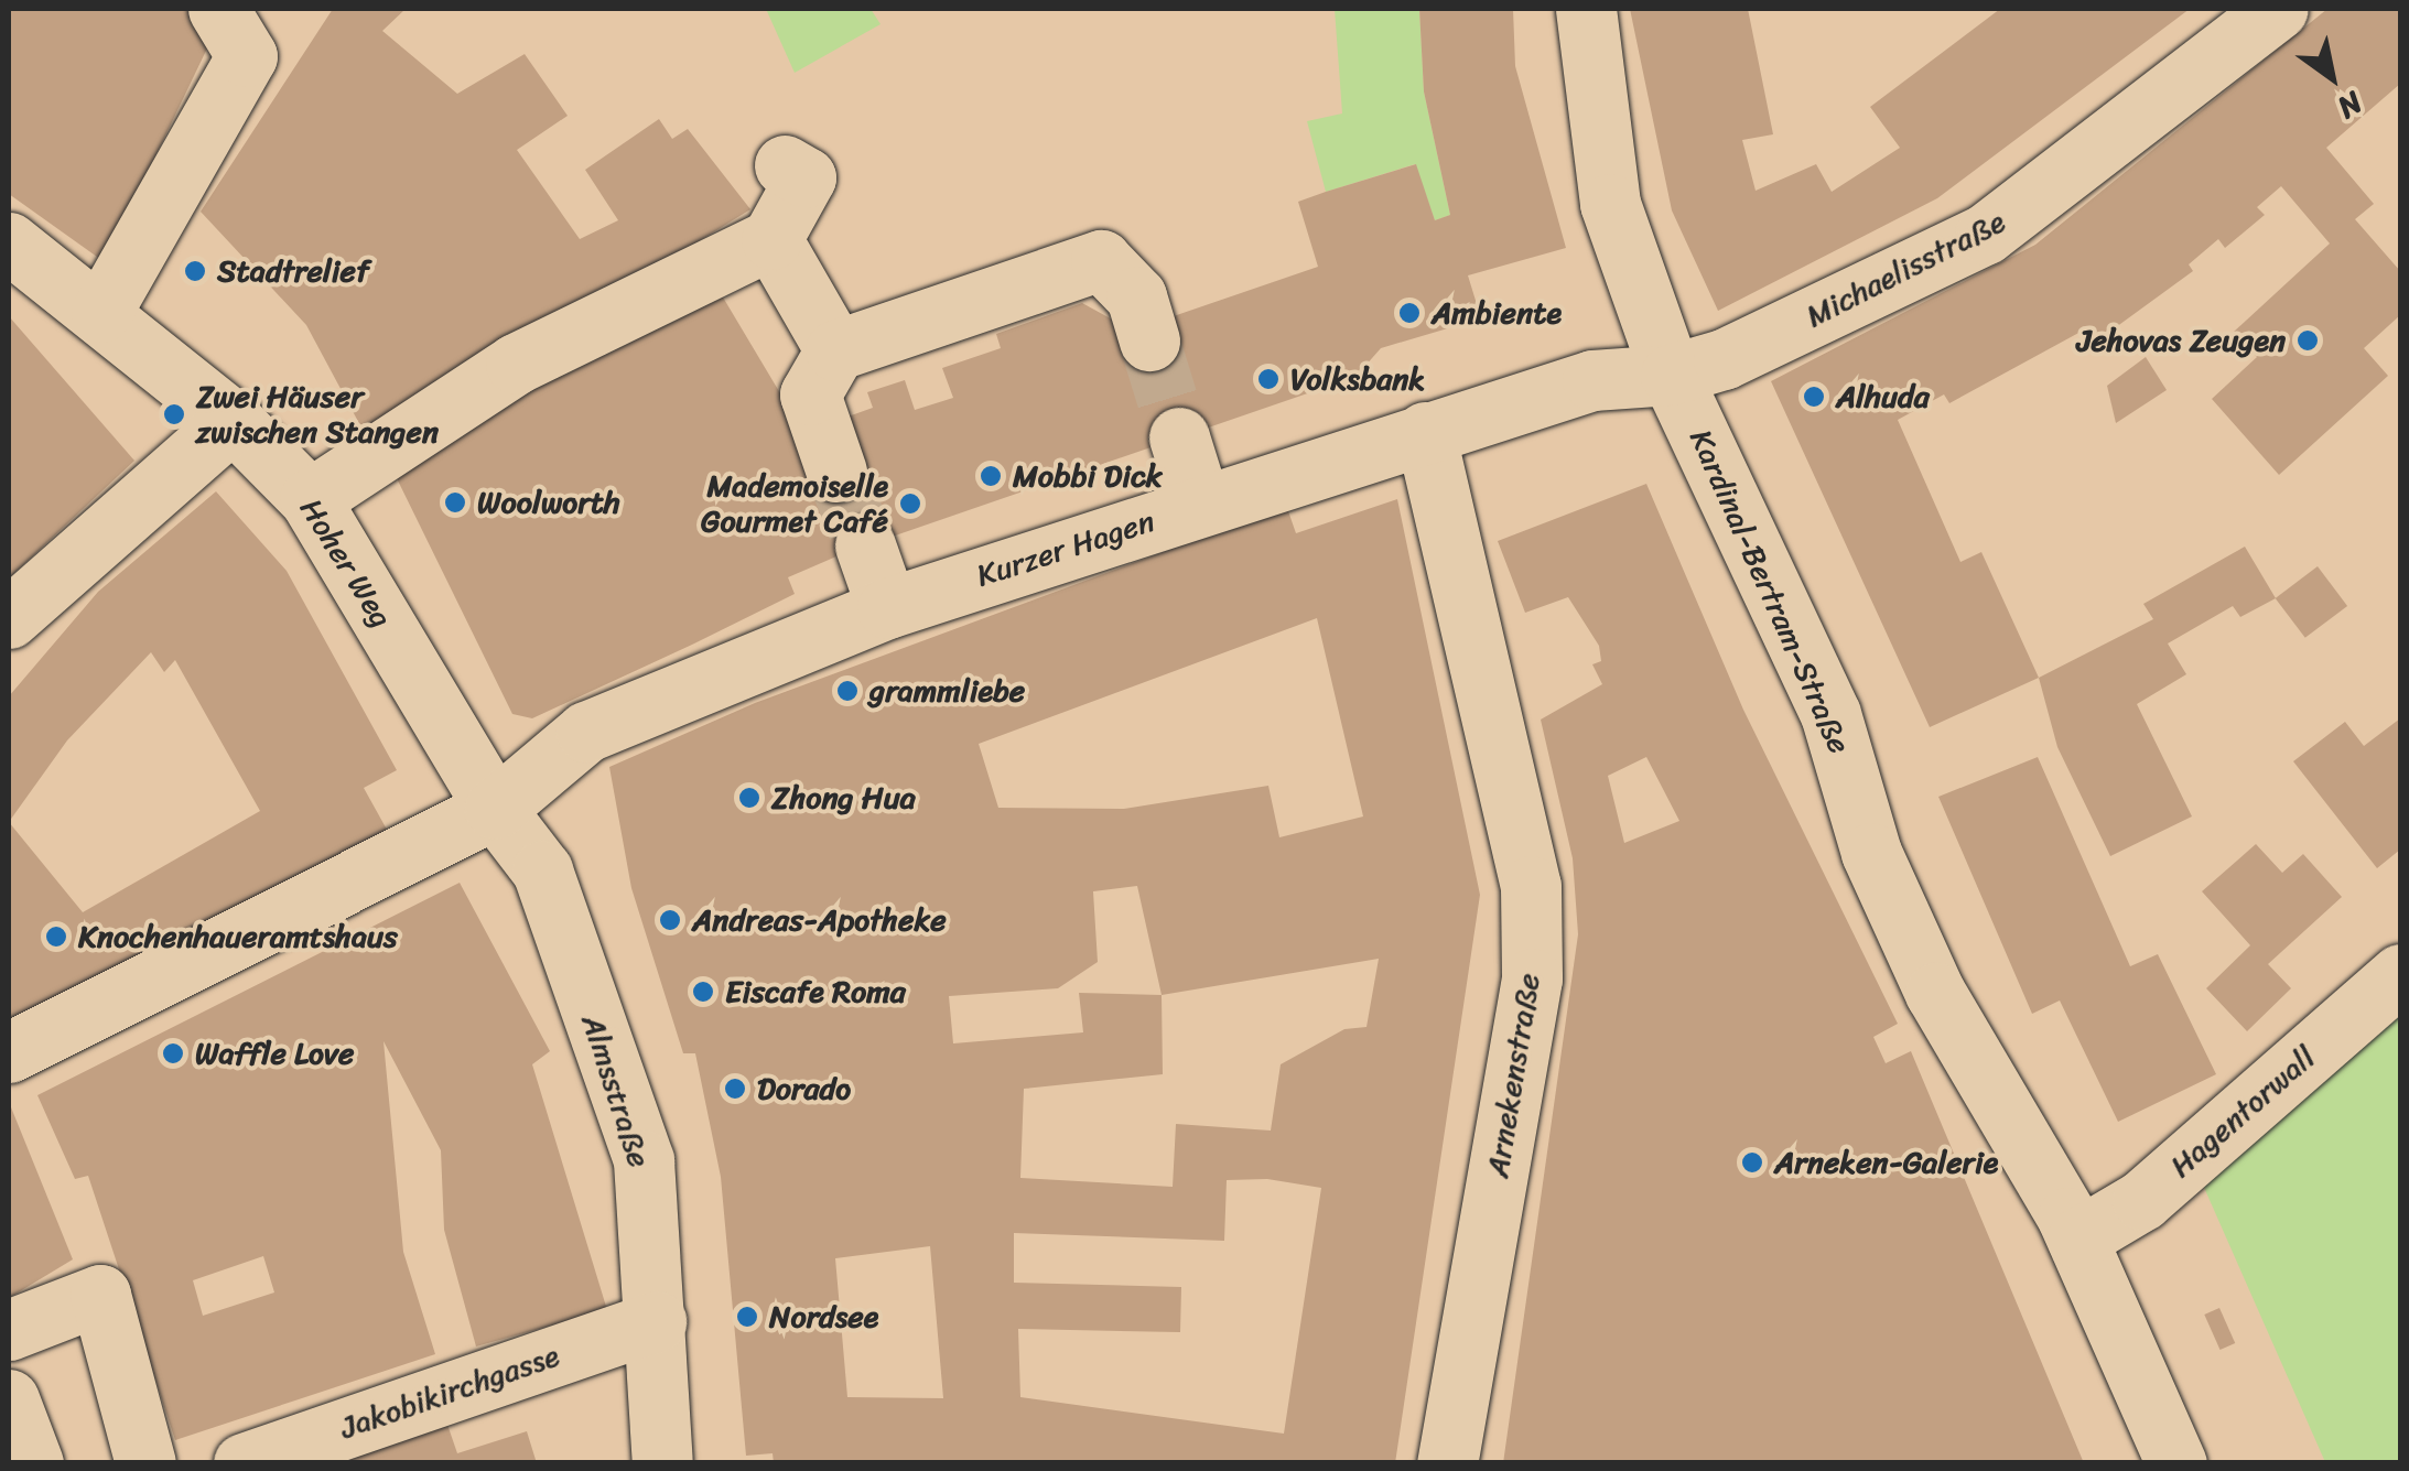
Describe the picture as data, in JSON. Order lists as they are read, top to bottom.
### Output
{
  "streets": {
    "street": [
      "Michaelisstraße",
      "Kurzer Hagen",
      "Hoher Weg",
      "Kardinal-Bertram-Straße",
      "Arnekenstraße",
      "Almsstraße",
      "Hagentorwall",
      "Jakobikirchgasse"
    ]
  },
  "crossings": [
    ["Michaelisstraße", "Kurzer Hagen"],
    ["Michaelisstraße", "Kardinal-Bertram-Straße"],
    ["Kurzer Hagen", "Hoher Weg"],
    ["Kurzer Hagen", "Kardinal-Bertram-Straße"],
    ["Kurzer Hagen", "Arnekenstraße"],
    ["Kurzer Hagen", "Almsstraße"],
    ["Hoher Weg", "Almsstraße"],
    ["Kardinal-Bertram-Straße", "Hagentorwall"],
    ["Almsstraße", "Jakobikirchgasse"]
  ],
  "places": [
    "Stadtrelief",
    "Ambiente",
    "Jehovas Zeugen",
    "Volksbank",
    "Alhuda",
    "Zwei Häuser zwischen Stangen",
    "Mobbi Dick",
    "Woolworth",
    "Mademoiselle Gourmet Café",
    "grammliebe",
    "Zhong Hua",
    "Andreas-Apotheke",
    "Knochenhaueramtshaus",
    "Eiscafe Roma",
    "Waffle Love",
    "Dorado",
    "Arneken-Galerie",
    "Nordsee"
  ],
  "north": "bottom right"
}
